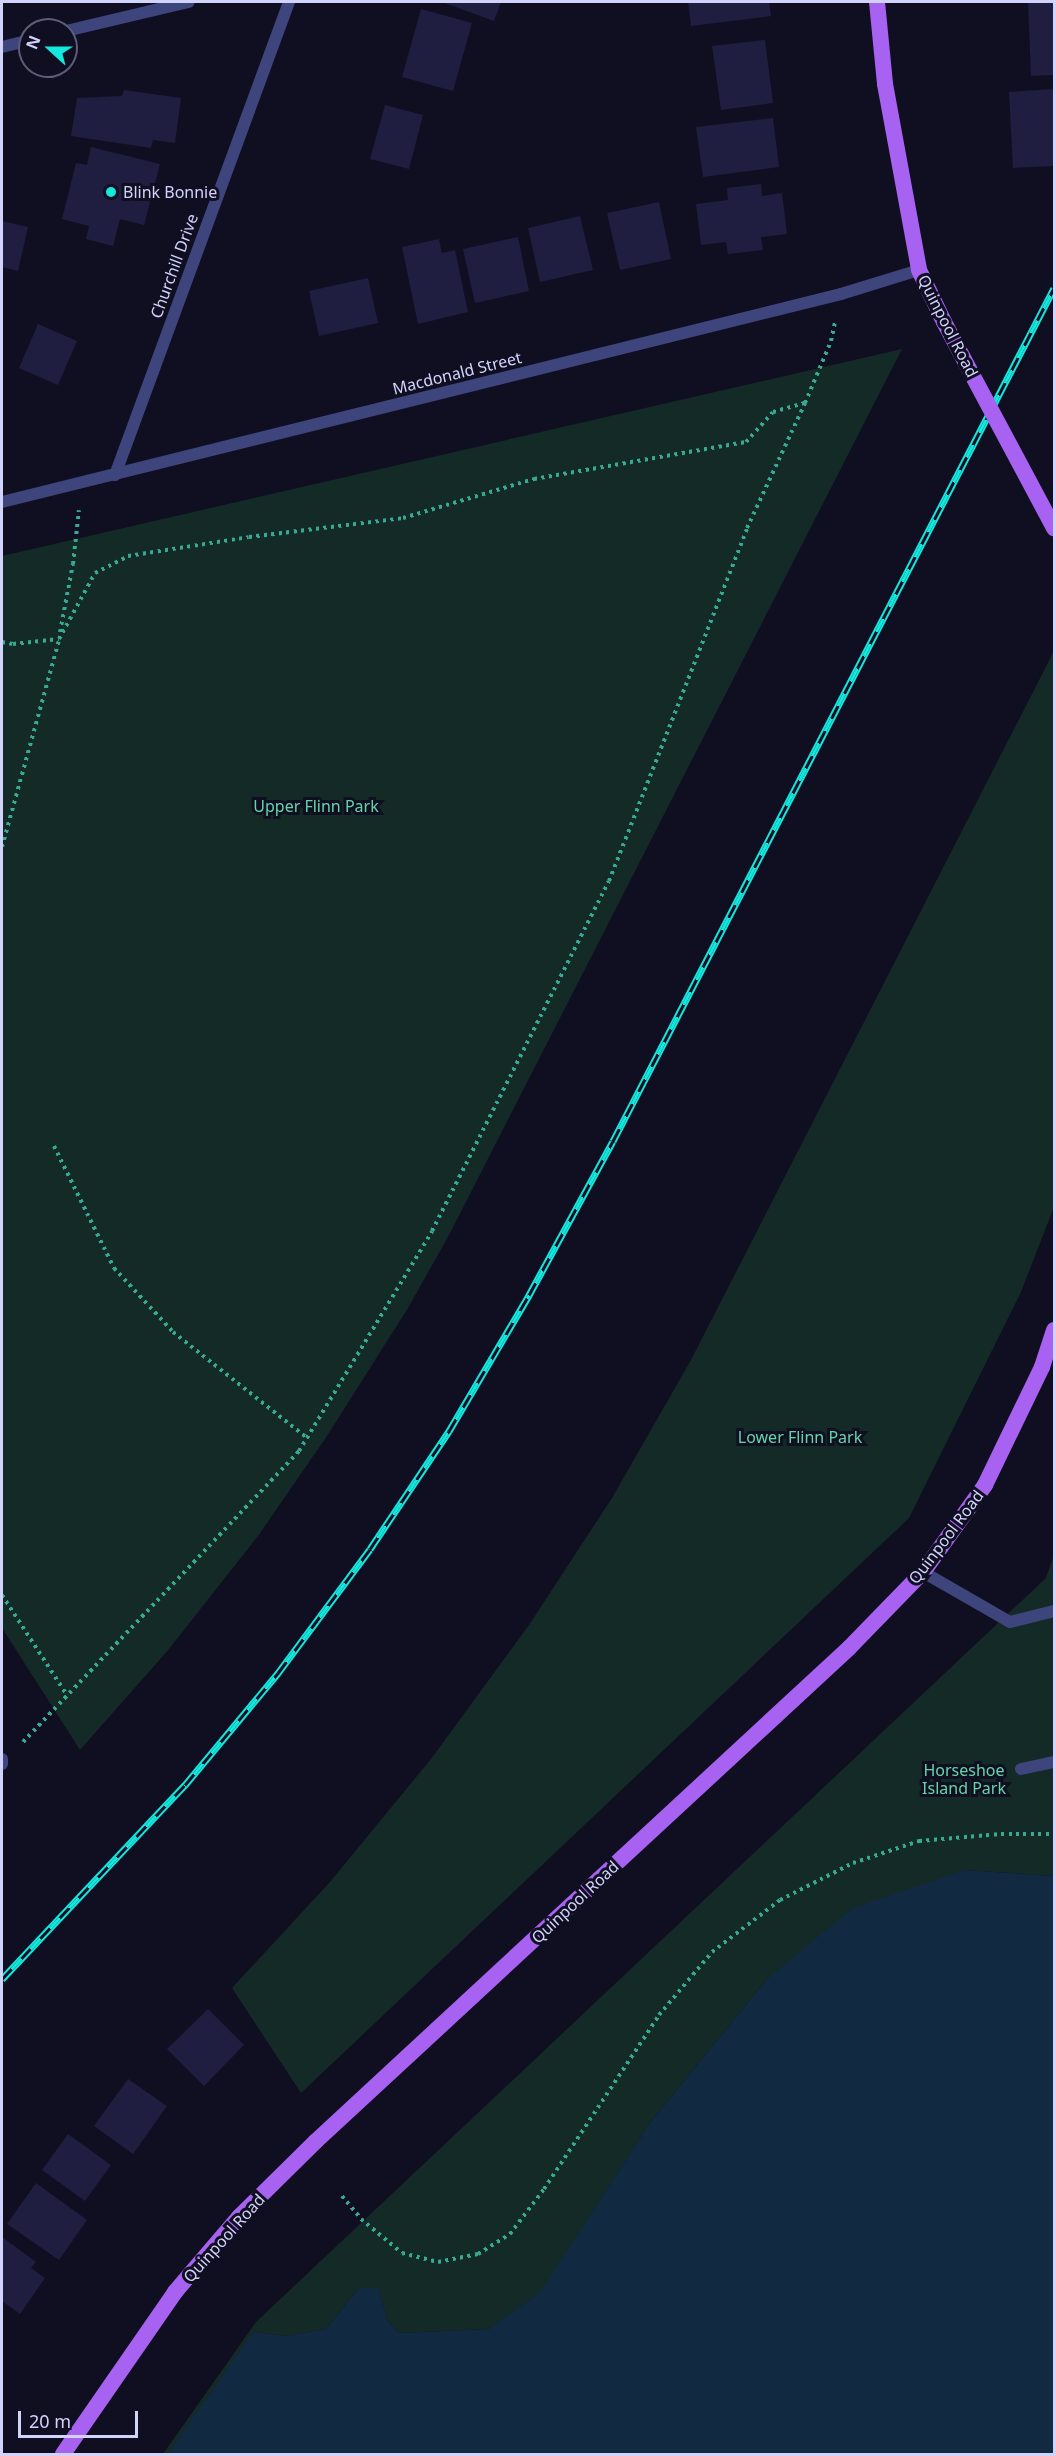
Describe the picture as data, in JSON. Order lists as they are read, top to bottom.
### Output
{
  "streets": {
    "main road": ["Quinpool Road"],
    "street": ["Churchill Drive", "Macdonald Street"]
  },
  "crossings": [
    ["Churchill Drive", "Macdonald Street"],
    ["Quinpool Road", "Macdonald Street"]
  ],
  "parks": ["Upper Flinn Park", "Lower Flinn Park", "Horseshoe Island Park"],
  "places": ["Blink Bonnie"],
  "scale_bar": "20 m",
  "north": "left"
}
